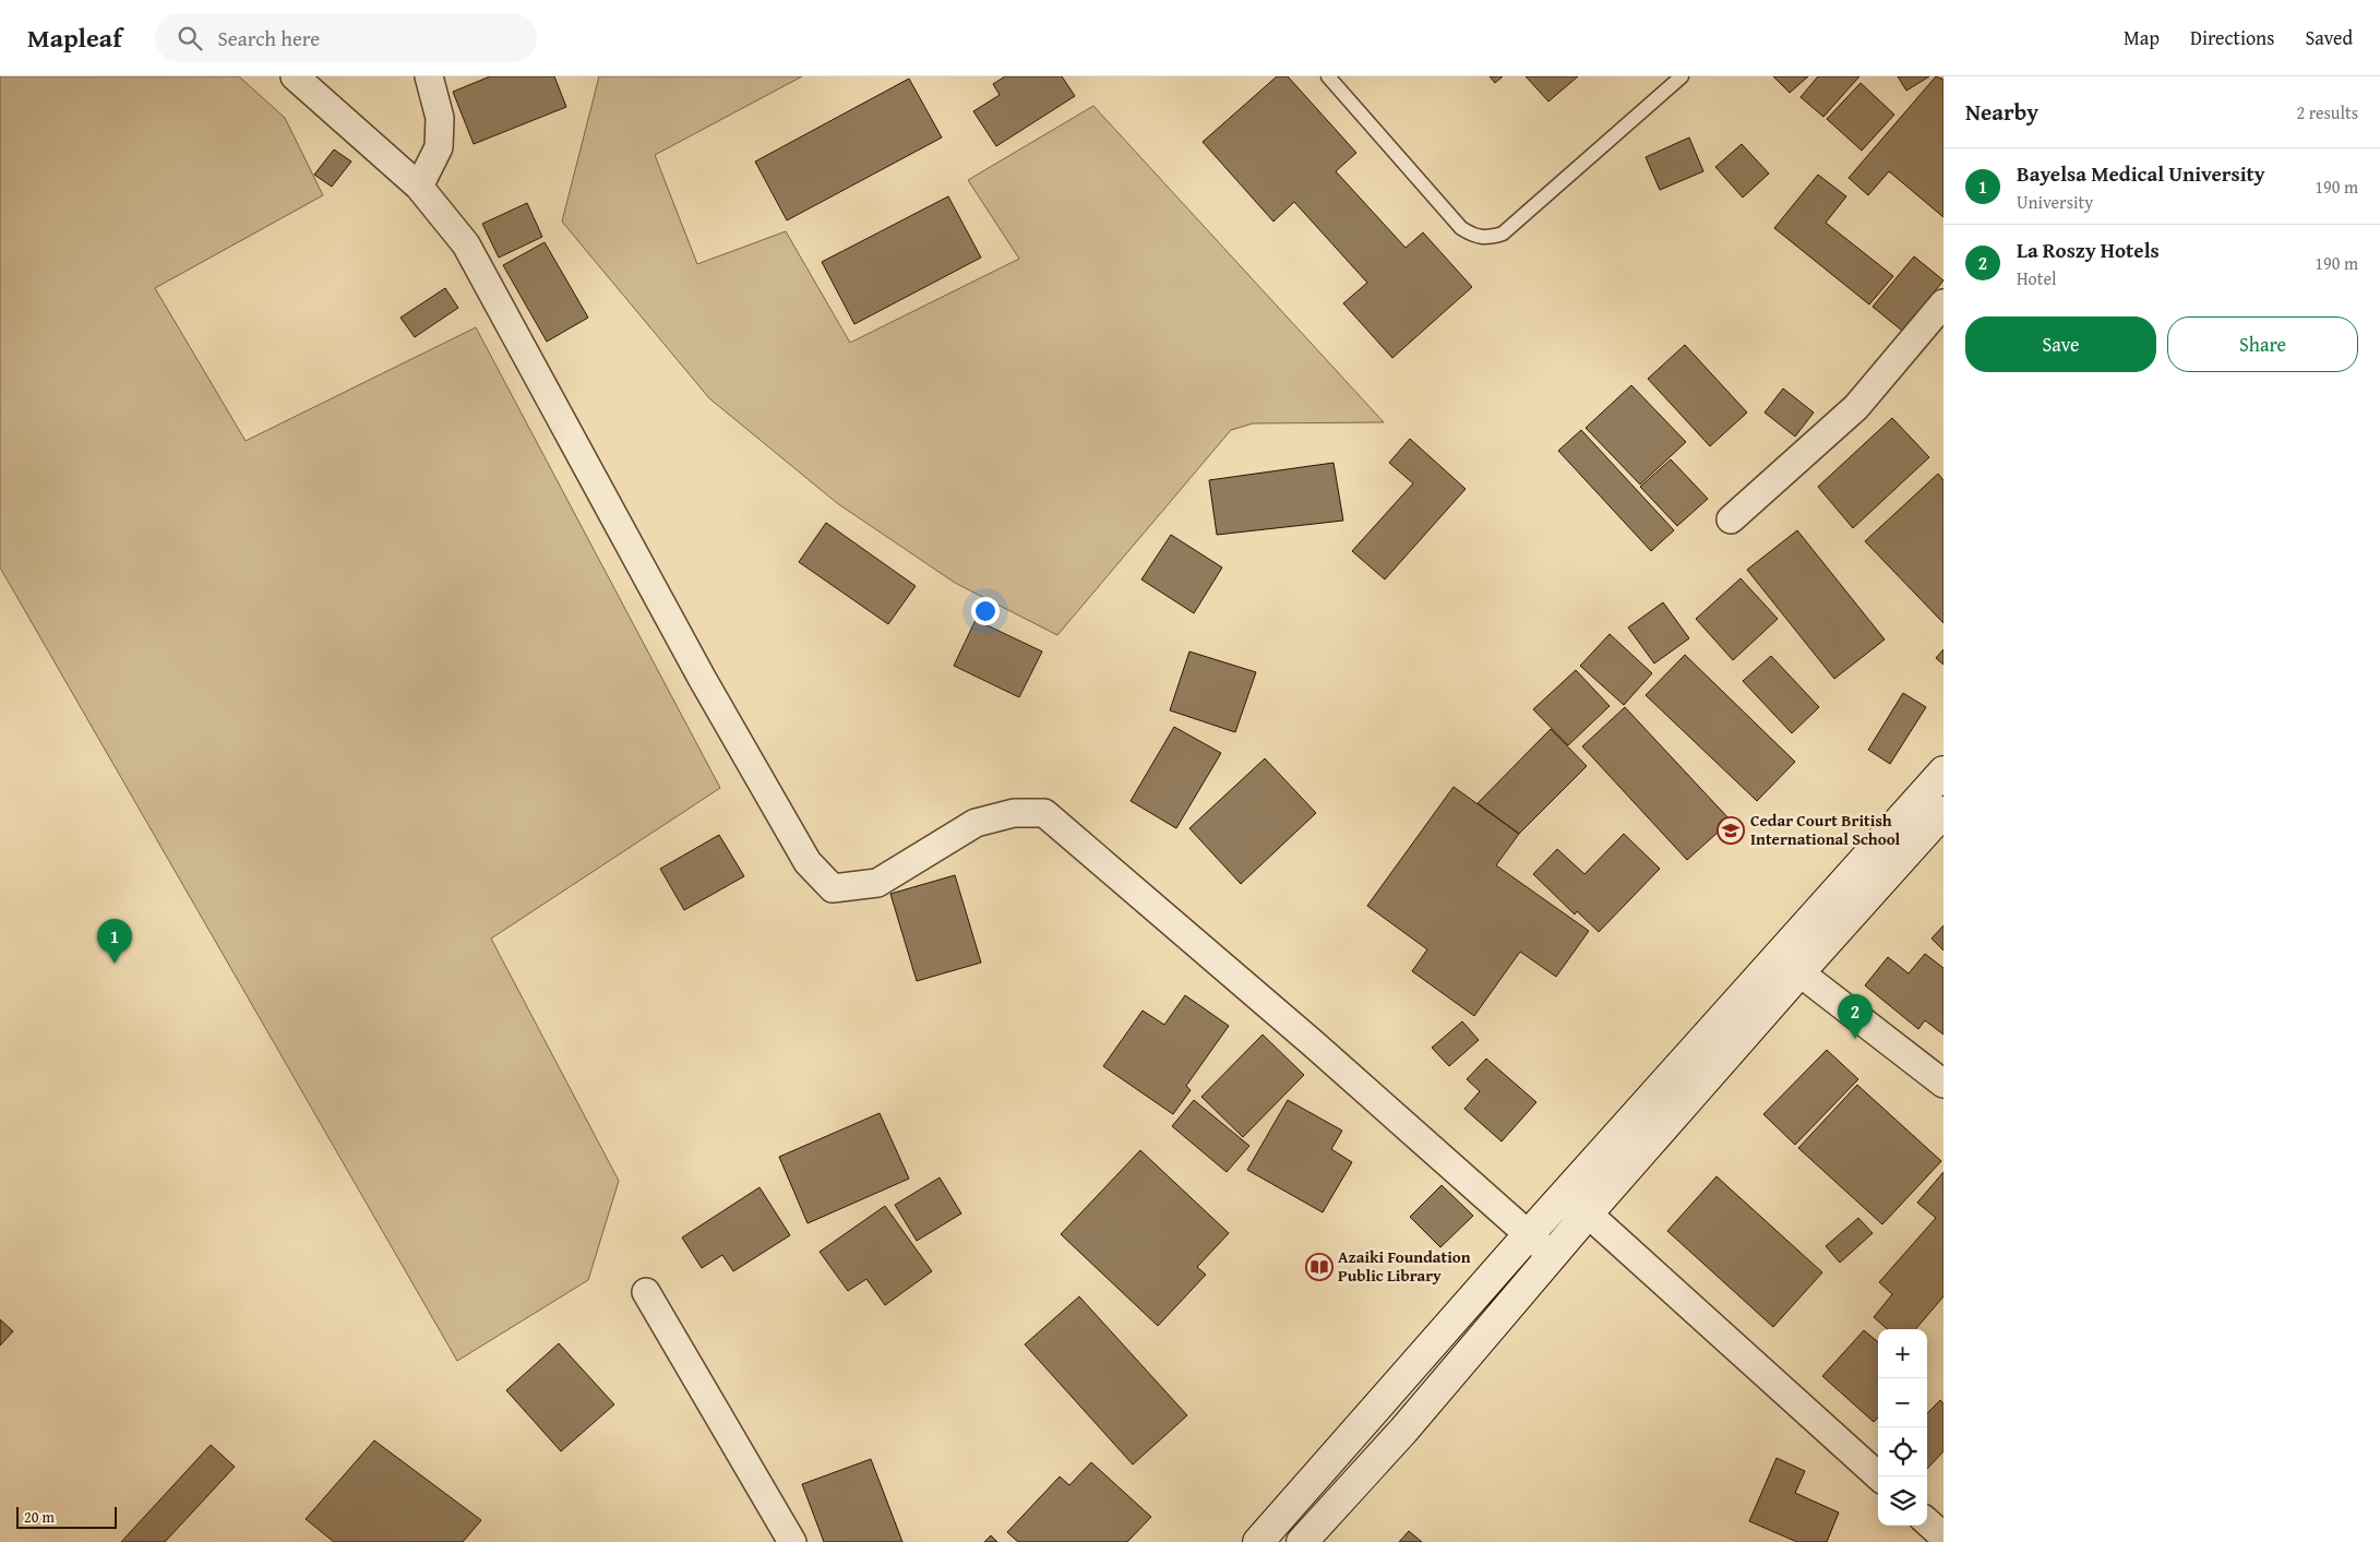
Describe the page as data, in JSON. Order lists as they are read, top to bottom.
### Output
{
  "places": {
    "school or university": ["Cedar Court British International School"],
    "library": ["Azaiki Foundation Public Library"]
  },
  "scale_bar": "20 m",
  "page": {
    "header": "Mapleaf",
    "search": "Search here",
    "nav": ["Map", "Directions", "Saved"],
    "heading": ["Nearby", "2 results"],
    "list": [
      {
        "mark": "1",
        "name": "Bayelsa Medical University",
        "note": "University",
        "value": "190 m"
      },
      {
        "mark": "2",
        "name": "La Roszy Hotels",
        "note": "Hotel",
        "value": "190 m"
      }
    ],
    "buttons": ["Save", "Share"],
    "pins": ["1", "2"],
    "map_buttons": ["+", "−"],
    "scale": "20 m"
  }
}
